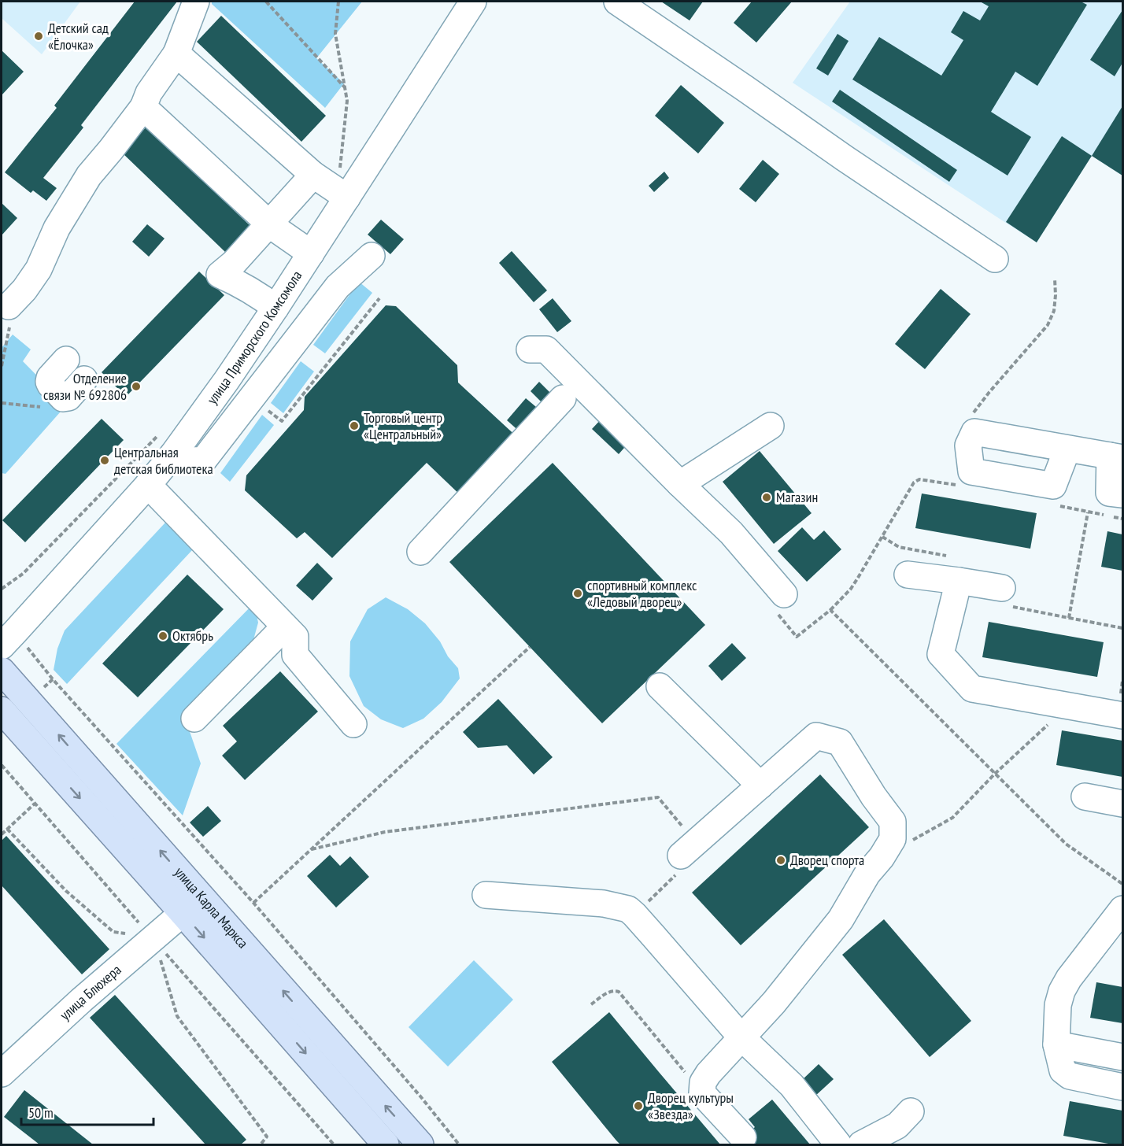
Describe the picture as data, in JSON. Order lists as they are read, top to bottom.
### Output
{
  "streets": {
    "main road": ["улица Карла Маркса"],
    "street": ["улица Приморского Комсомола", "улица Блюхера"]
  },
  "crossings": [
    ["улица Карла Маркса", "улица Блюхера"]
  ],
  "places": [
    "Детский сад «Ёлочка»",
    "Отделение связи № 692806",
    "Торговый центр «Центральный»",
    "Центральная детская библиотека",
    "Магазин",
    "спортивный комплекс «Ледовый дворец»",
    "Октябрь",
    "Дворец спорта",
    "Дворец культуры «Звезда»"
  ],
  "scale_bar": "50 m"
}
